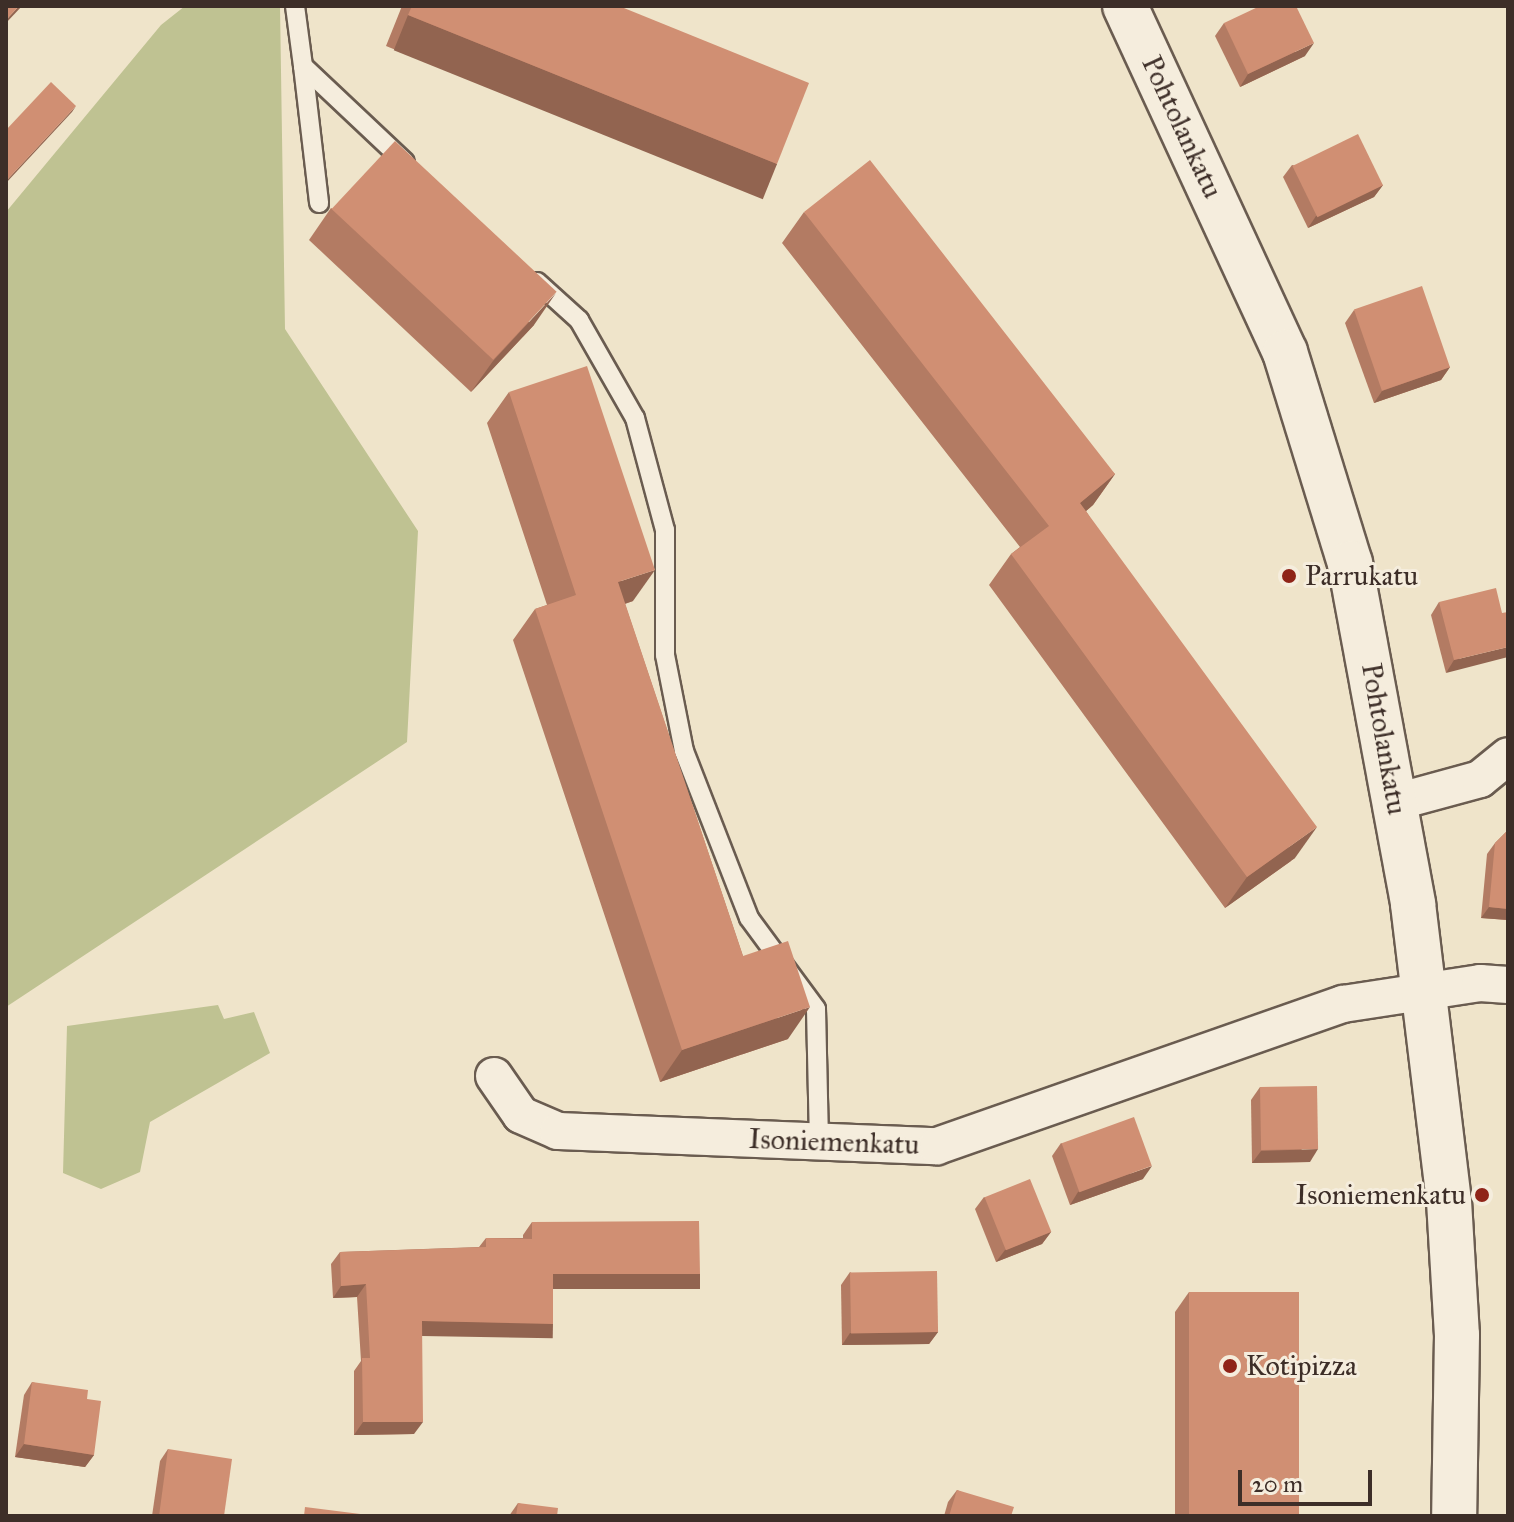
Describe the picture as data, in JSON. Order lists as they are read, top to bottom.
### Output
{
  "streets": {
    "main road": ["Pohtolankatu"],
    "street": ["Isoniemenkatu"]
  },
  "crossings": [
    ["Pohtolankatu", "Isoniemenkatu"]
  ],
  "places": ["Parrukatu", "Isoniemenkatu", "Kotipizza"],
  "scale_bar": "20 m"
}
